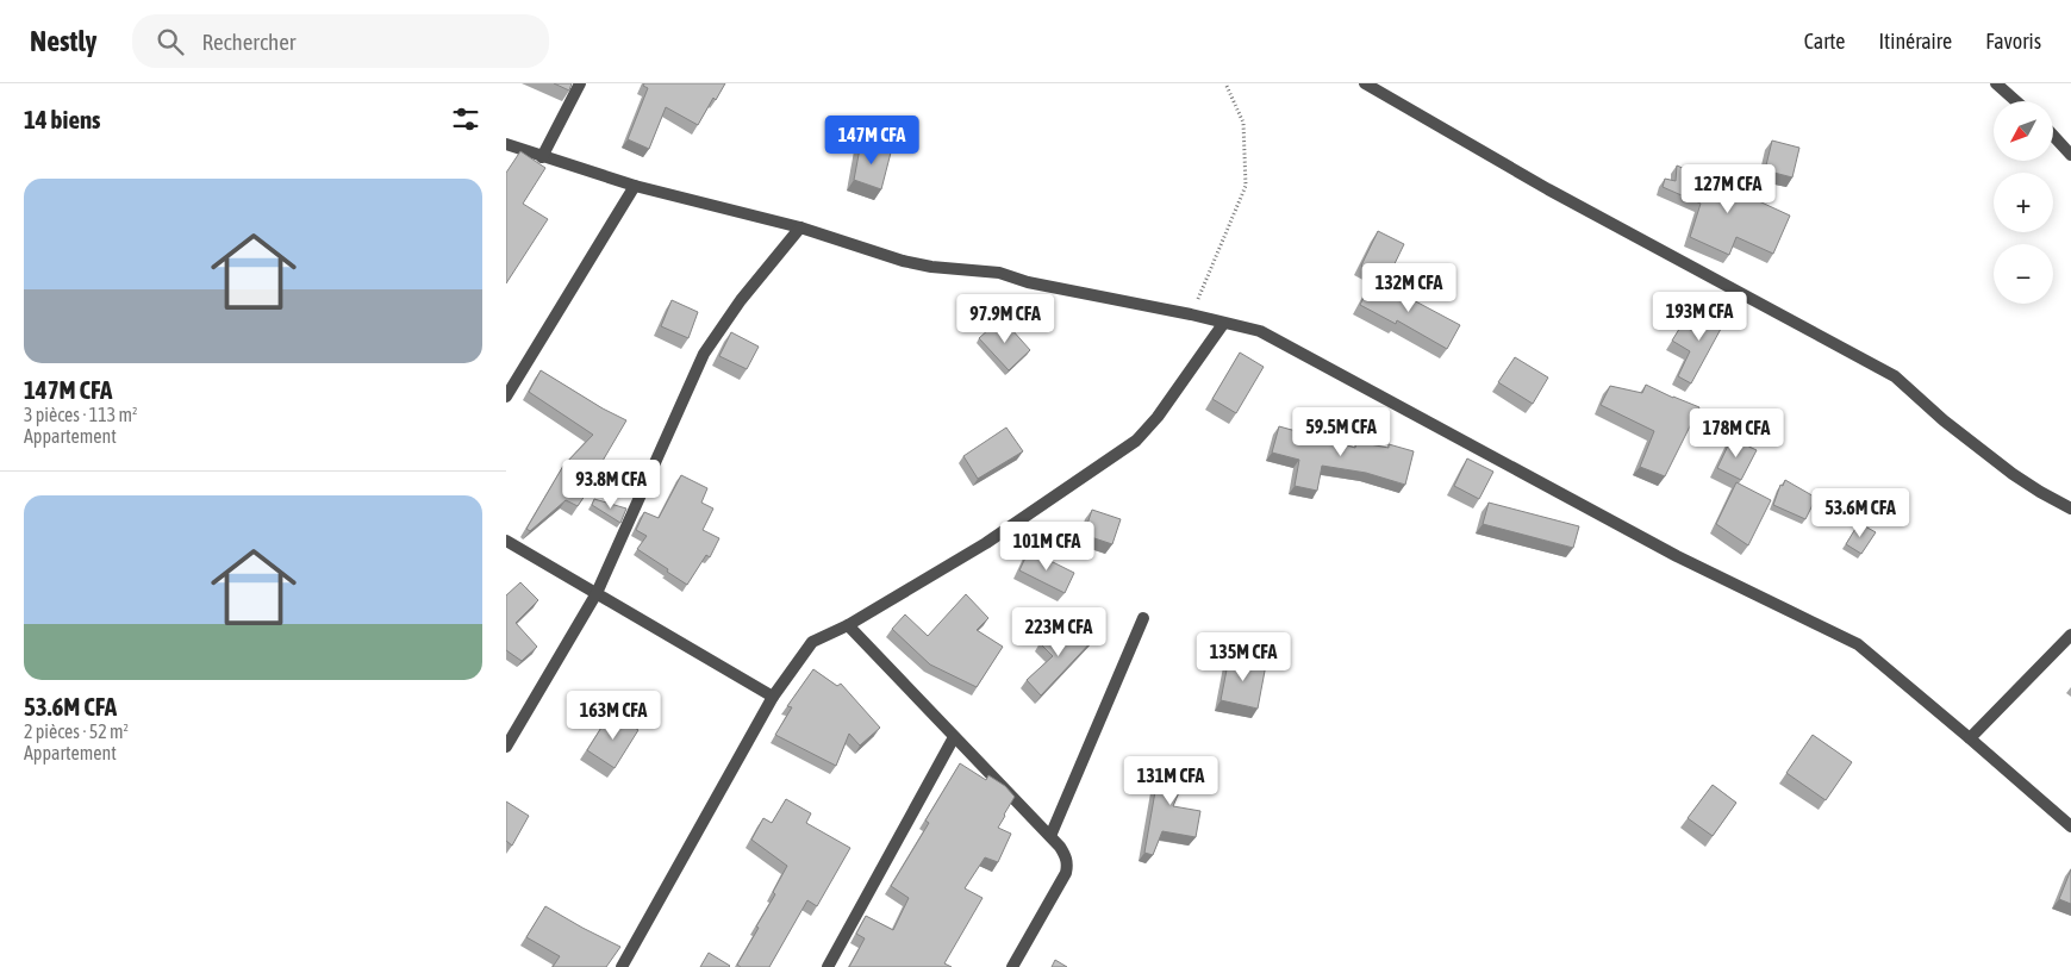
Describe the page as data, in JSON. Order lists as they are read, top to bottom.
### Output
{
  "north": "bottom left",
  "page": {
    "header": "Nestly",
    "search": "Rechercher",
    "nav": ["Carte", "Itinéraire", "Favoris"],
    "heading": "14 biens",
    "map_buttons": ["+", "−"],
    "price": [
      "147M CFA",
      "127M CFA",
      "132M CFA",
      "193M CFA",
      "97.9M CFA",
      "59.5M CFA",
      "178M CFA",
      "93.8M CFA",
      "53.6M CFA",
      "101M CFA",
      "223M CFA",
      "135M CFA",
      "163M CFA",
      "131M CFA"
    ],
    "list": [
      {
        "name": "147M CFA",
        "note": "3 pièces · 113 m² · Appartement"
      },
      {
        "name": "53.6M CFA",
        "note": "2 pièces · 52 m² · Appartement"
      }
    ]
  }
}
